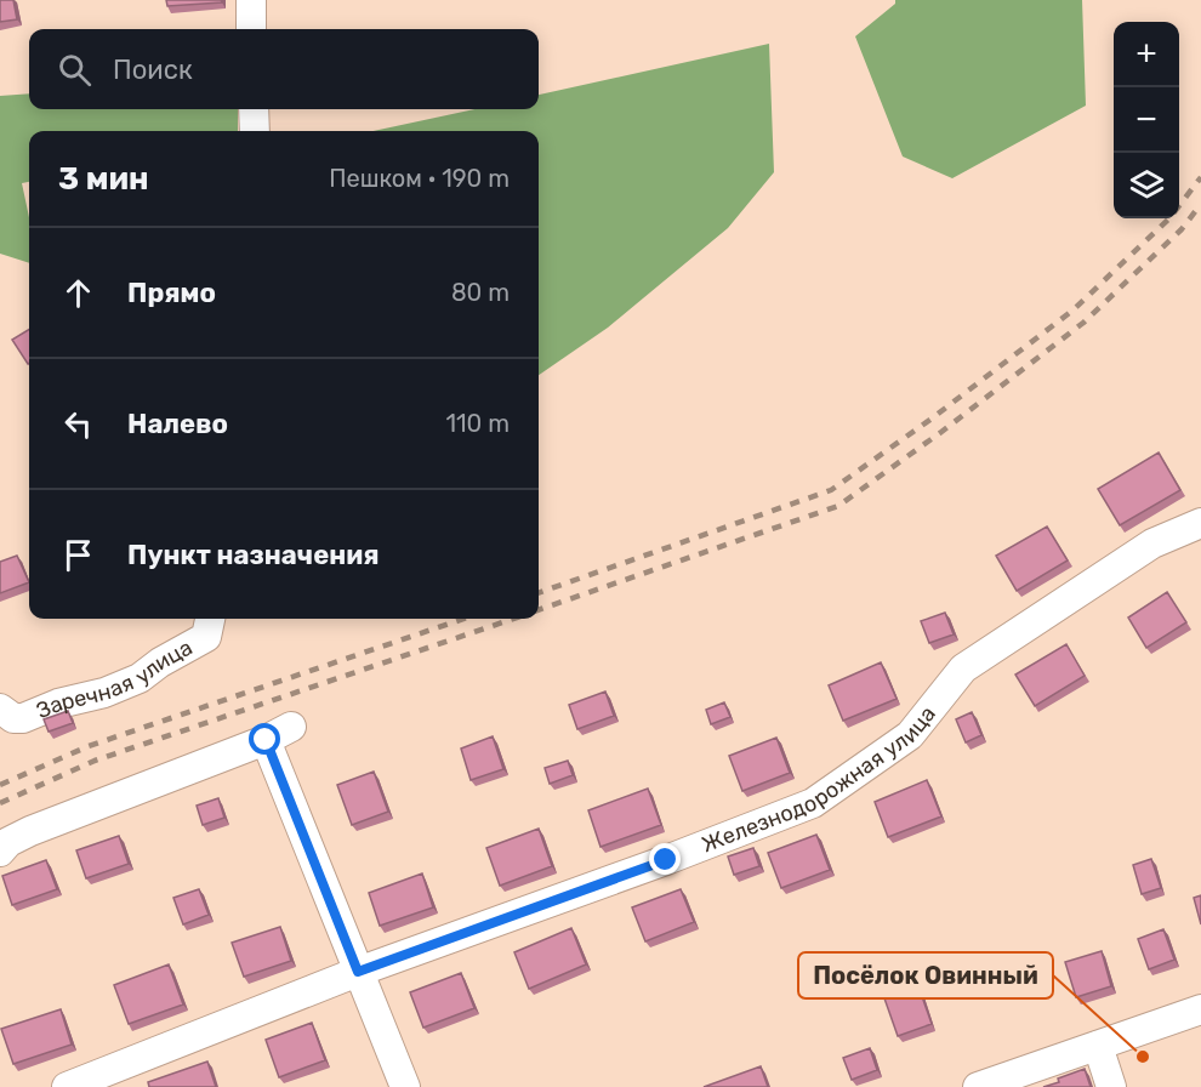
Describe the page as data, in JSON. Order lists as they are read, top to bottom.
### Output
{
  "streets": {
    "street": ["Заречная улица", "Железнодорожная улица"]
  },
  "places": ["Посёлок Овинный"],
  "page": {
    "map_buttons": ["+", "−"],
    "search": "Поиск",
    "heading": ["3 мин", "Пешком · 190 m"],
    "list": [
      ["Прямо", "80 m"],
      ["Налево", "110 m"],
      "Пункт назначения"
    ]
  }
}
